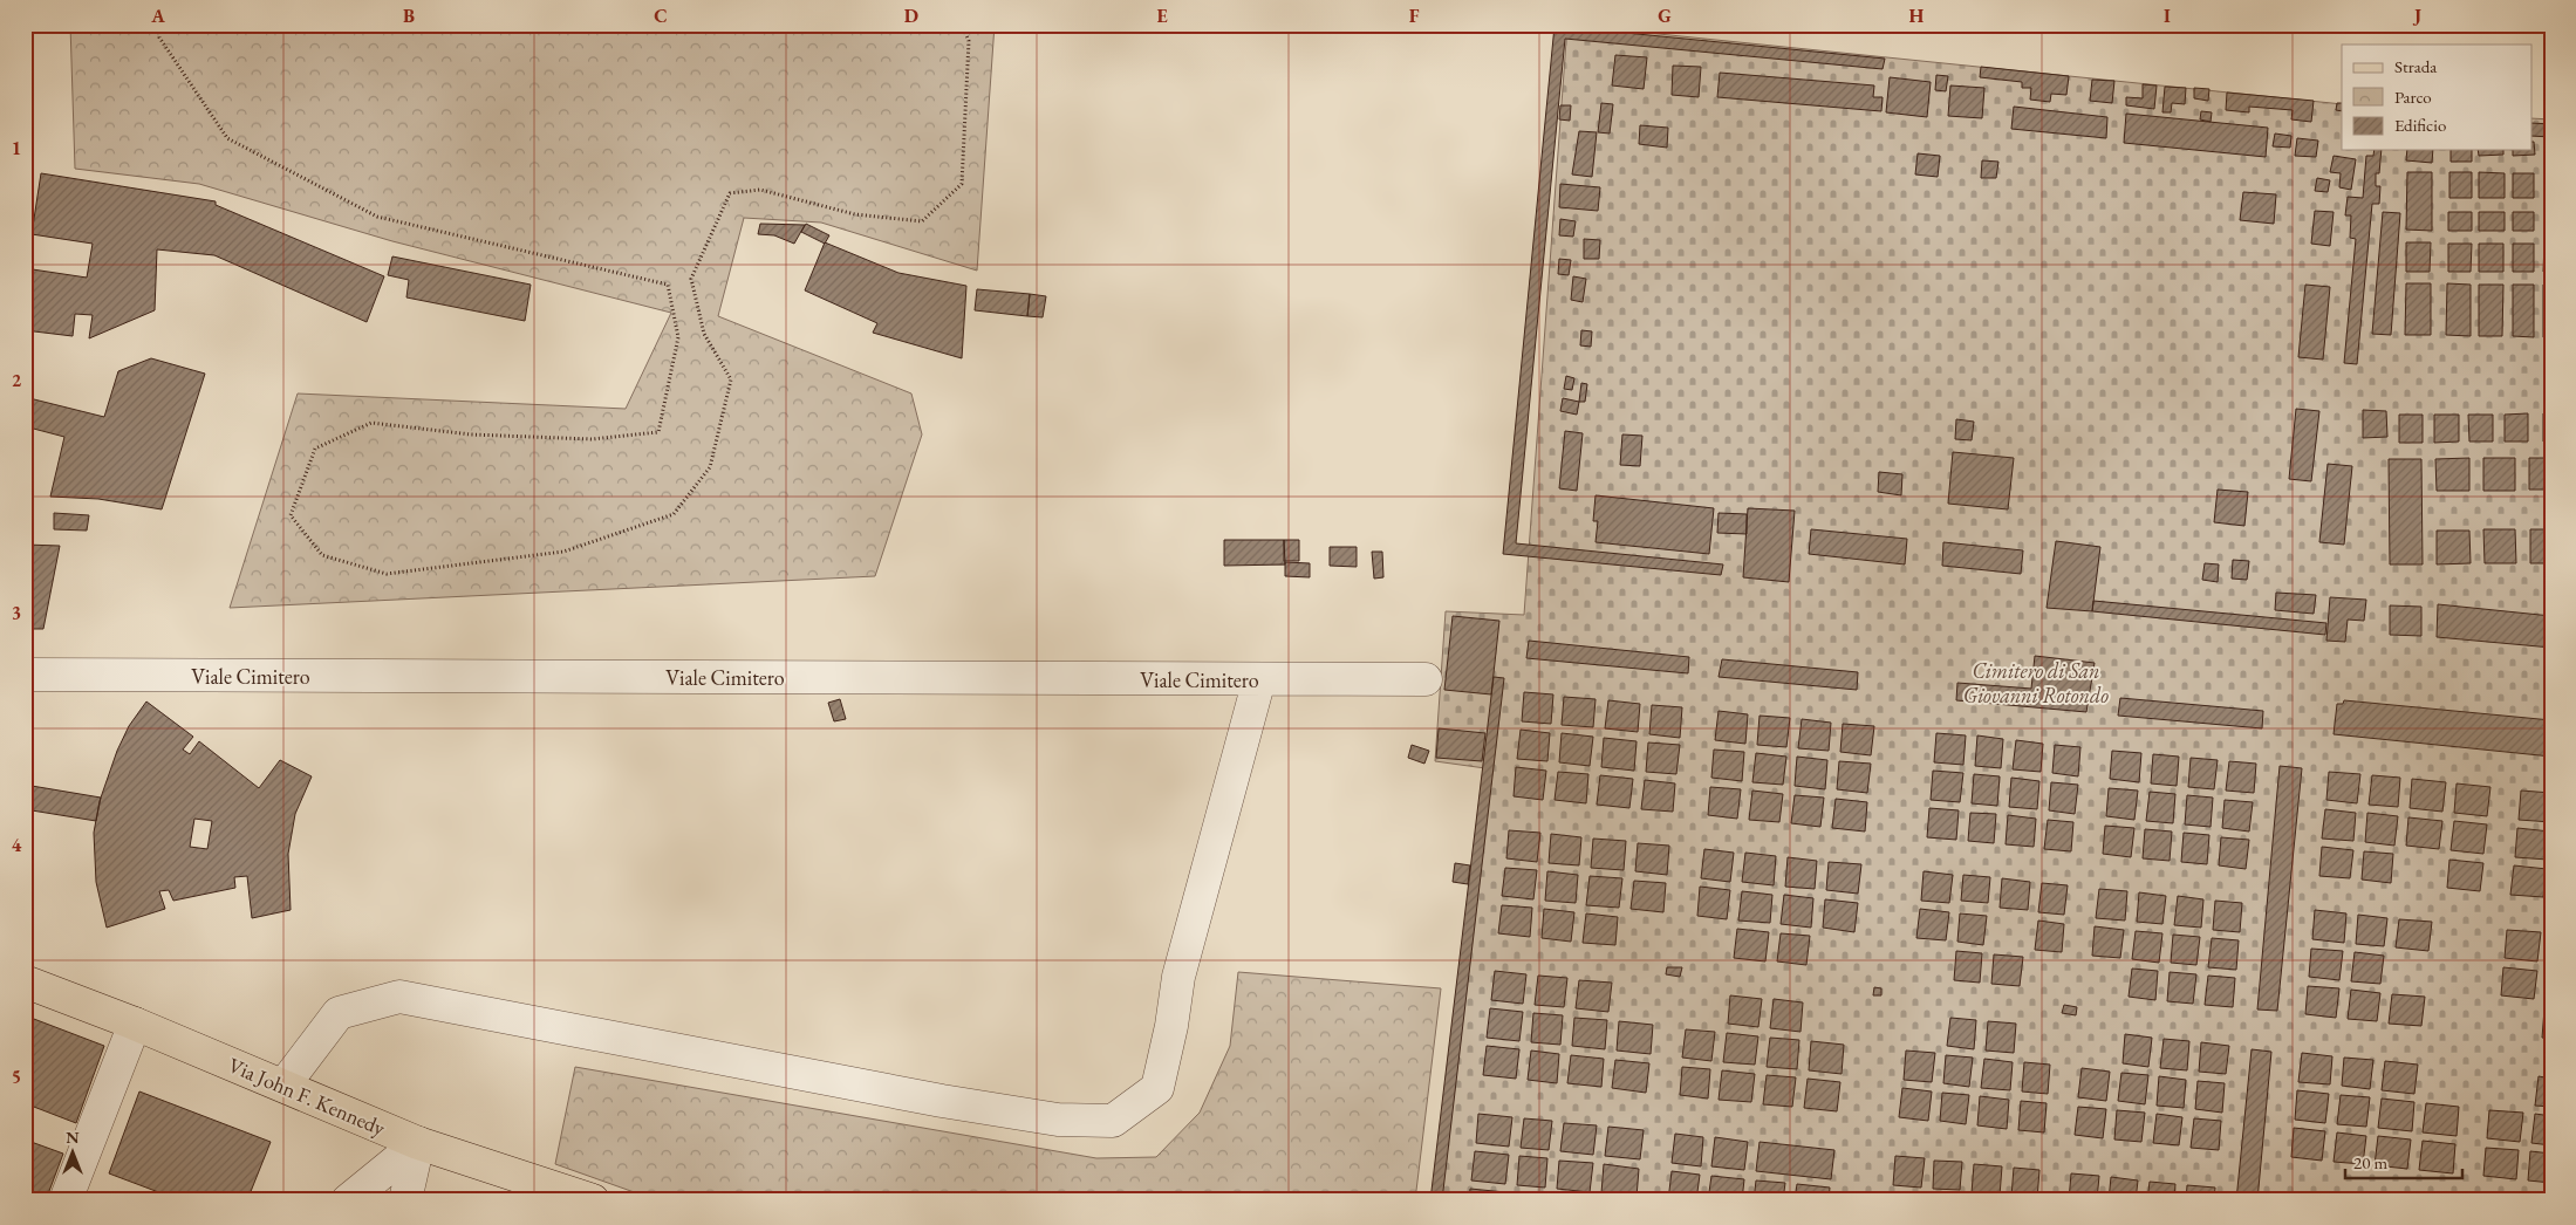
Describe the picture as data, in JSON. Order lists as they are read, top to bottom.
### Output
{
  "streets": {
    "main road": ["Via John F. Kennedy"],
    "street": ["Viale Cimitero"]
  },
  "parks": ["Cimitero di San Giovanni Rotondo"],
  "legend": ["Strada", "Parco", "Edificio"],
  "scale_bar": "20 m",
  "north": "top",
  "grid": {
    "columns": [
      "A",
      "B",
      "C",
      "D",
      "E",
      "F",
      "G",
      "H",
      "I",
      "J"
    ],
    "rows": [
      "1",
      "2",
      "3",
      "4",
      "5"
    ]
  }
}
